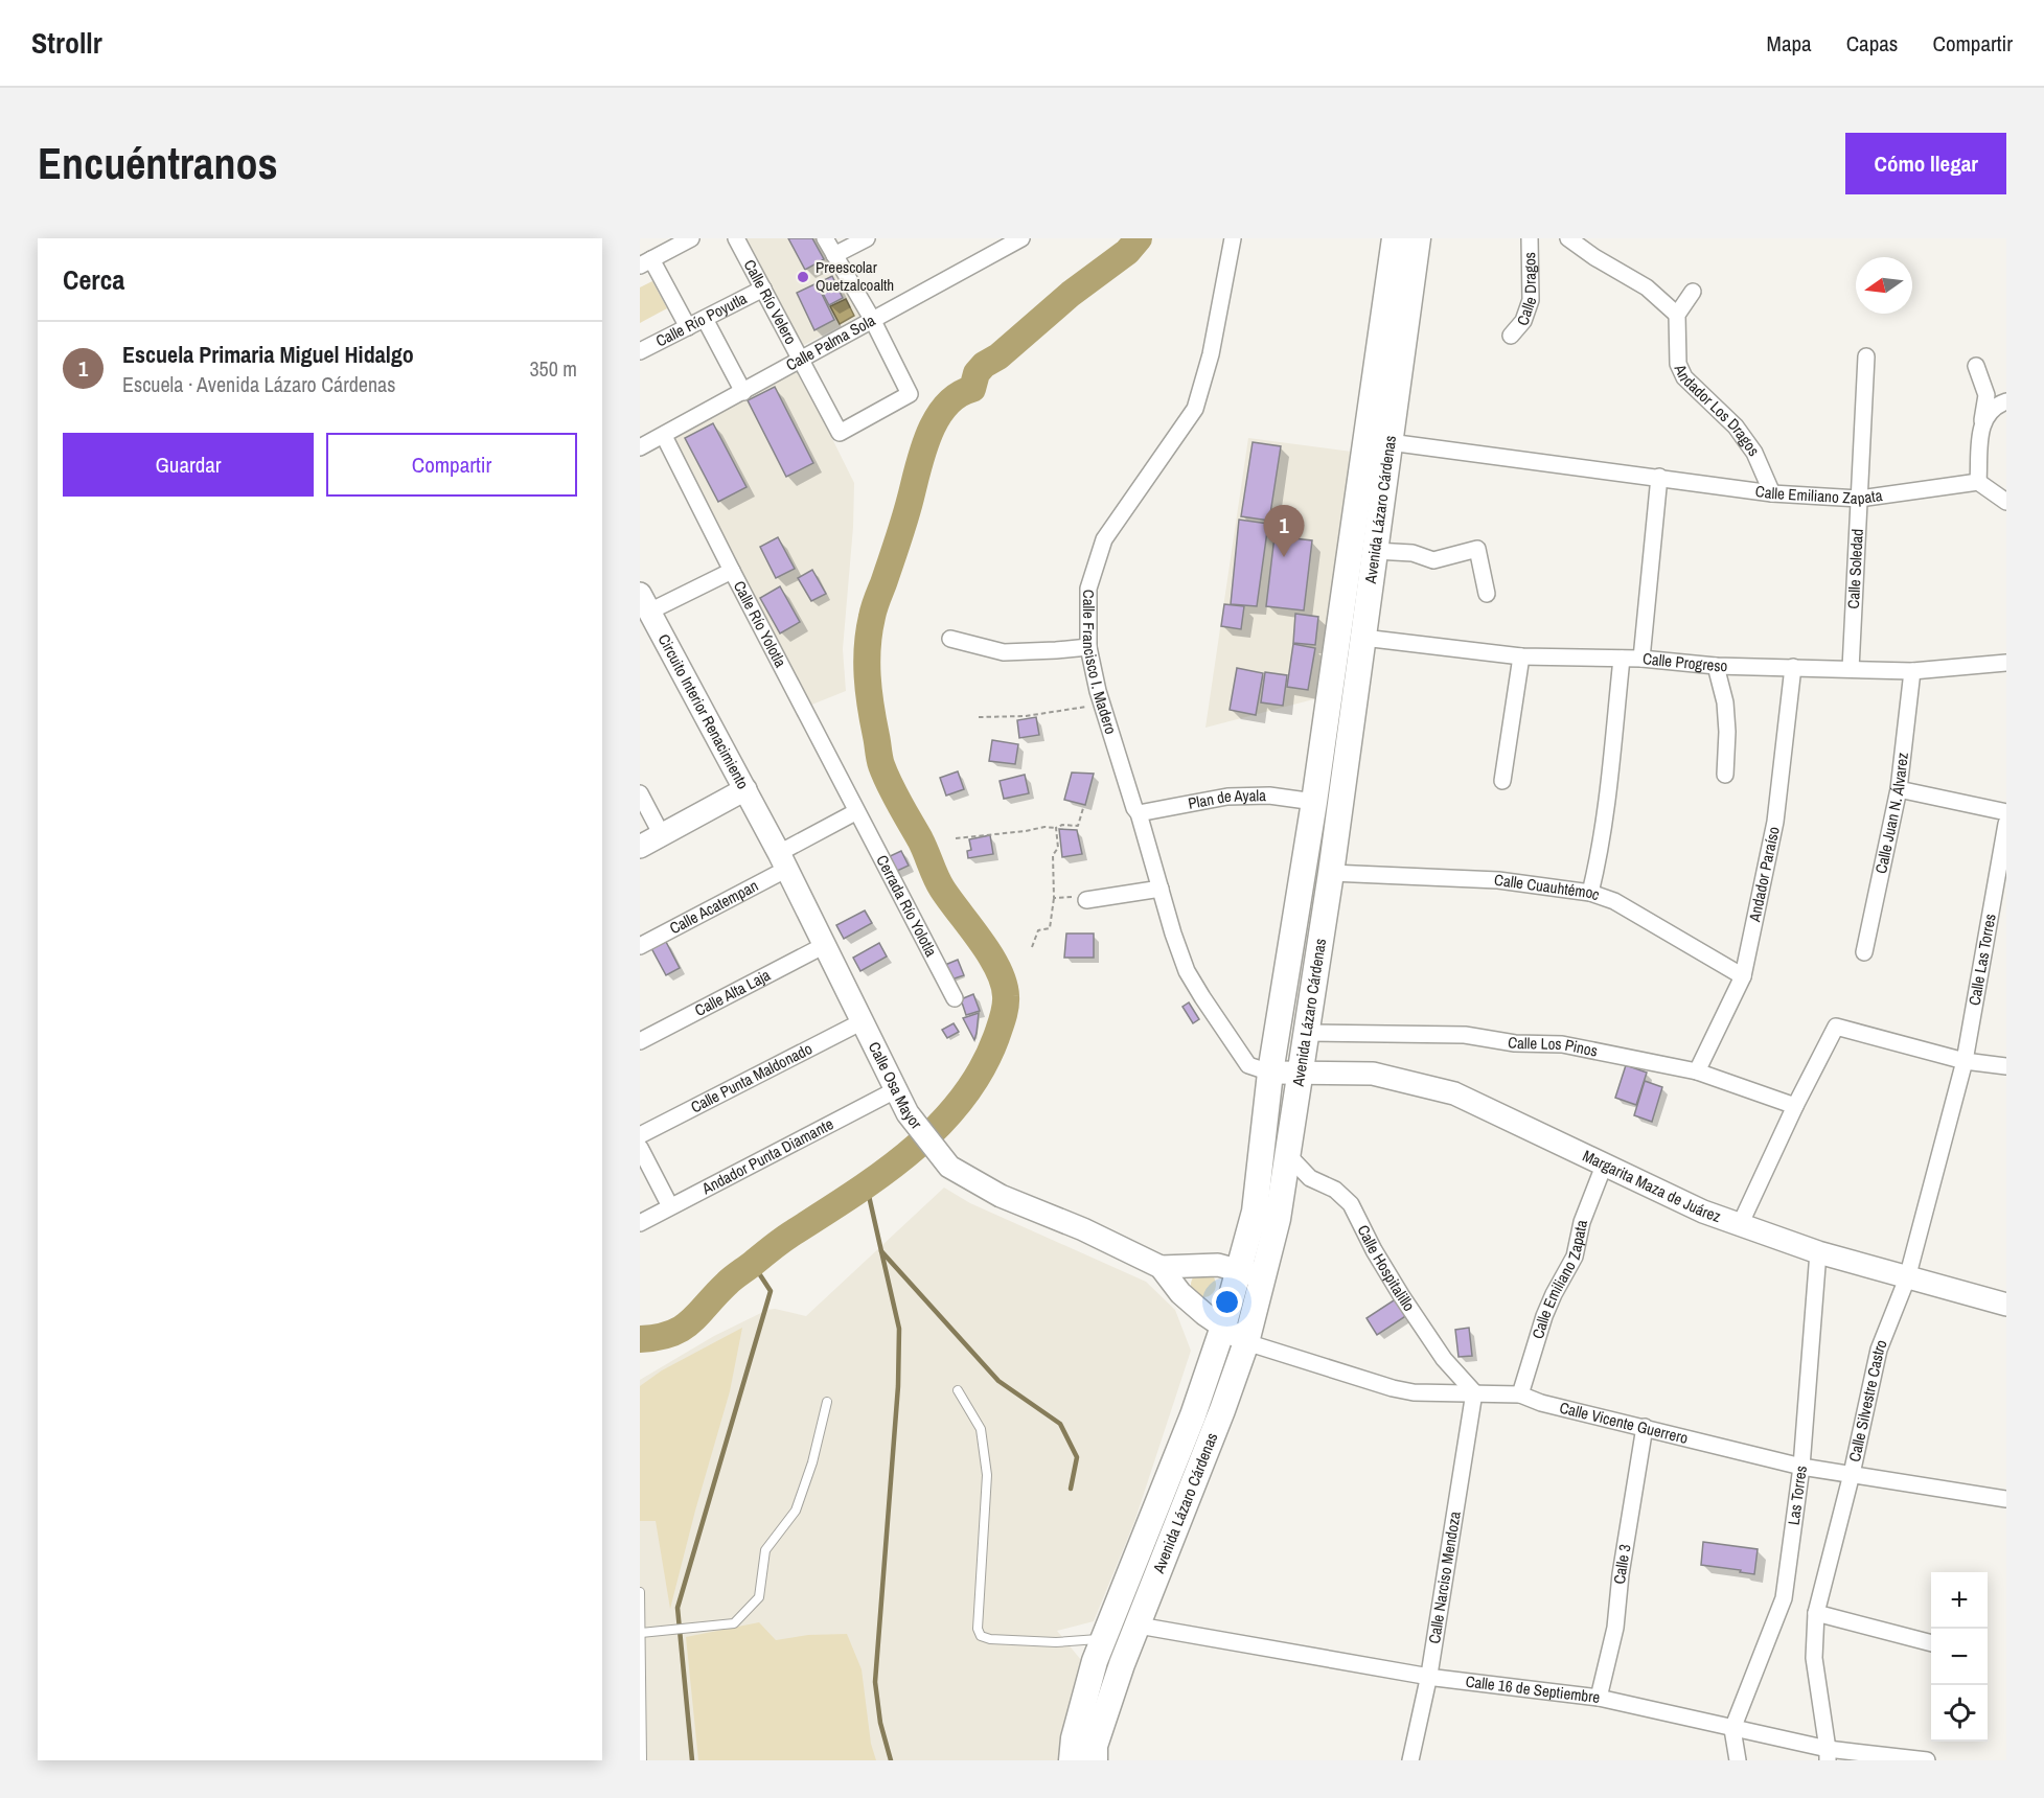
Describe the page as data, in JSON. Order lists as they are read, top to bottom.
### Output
{
  "streets": {
    "main road": [
      "Avenida Lázaro Cárdenas",
      "Circuito Interior Renacimiento",
      "Calle Osa Mayor",
      "Margarita Maza de Juárez"
    ],
    "street": [
      "Calle Dragos",
      "Calle Río Velero",
      "Calle Río Poyutla",
      "Calle Palma Sola",
      "Andador Los Dragos",
      "Calle Emiliano Zapata",
      "Calle Soledad",
      "Calle Río Yolotla",
      "Calle Francisco I. Madero",
      "Calle Progreso",
      "Plan de Ayala",
      "Calle Juan N. Álvarez",
      "Andador Paraíso",
      "Calle Cuauhtémoc",
      "Cerrada Río Yolotla",
      "Calle Acatempan",
      "Calle Las Torres",
      "Calle Alta Laja",
      "Calle Los Pinos",
      "Calle Punta Maldonado",
      "Andador Punta Diamante",
      "Calle Hospitalillo",
      "Calle Silvestre Castro",
      "Calle Vicente Guerrero",
      "Las Torres",
      "Calle 3",
      "Calle Narciso Mendoza",
      "Calle 16 de Septiembre"
    ]
  },
  "crossings": [
    ["Calle Río Velero", "Calle Río Poyutla"],
    ["Calle Río Velero", "Calle Palma Sola"],
    ["Calle Palma Sola", "Calle Río Yolotla"],
    ["Andador Los Dragos", "Calle Emiliano Zapata"],
    ["Calle Emiliano Zapata", "Avenida Lázaro Cárdenas"],
    ["Calle Emiliano Zapata", "Calle Soledad"],
    ["Calle Emiliano Zapata", "Margarita Maza de Juárez"],
    ["Calle Emiliano Zapata", "Calle Vicente Guerrero"],
    ["Avenida Lázaro Cárdenas", "Calle Francisco I. Madero"],
    ["Avenida Lázaro Cárdenas", "Calle Progreso"],
    ["Avenida Lázaro Cárdenas", "Plan de Ayala"],
    ["Avenida Lázaro Cárdenas", "Calle Cuauhtémoc"],
    ["Avenida Lázaro Cárdenas", "Calle Los Pinos"],
    ["Avenida Lázaro Cárdenas", "Calle Osa Mayor"],
    ["Avenida Lázaro Cárdenas", "Margarita Maza de Juárez"],
    ["Avenida Lázaro Cárdenas", "Calle Hospitalillo"],
    ["Avenida Lázaro Cárdenas", "Calle Vicente Guerrero"],
    ["Avenida Lázaro Cárdenas", "Calle 16 de Septiembre"],
    ["Calle Soledad", "Calle Progreso"],
    ["Calle Río Yolotla", "Cerrada Río Yolotla"],
    ["Calle Río Yolotla", "Calle Acatempan"],
    ["Calle Francisco I. Madero", "Plan de Ayala"],
    ["Calle Francisco I. Madero", "Margarita Maza de Juárez"],
    ["Calle Progreso", "Calle Juan N. Álvarez"],
    ["Calle Progreso", "Andador Paraíso"],
    ["Circuito Interior Renacimiento", "Calle Osa Mayor"],
    ["Andador Paraíso", "Calle Cuauhtémoc"],
    ["Andador Paraíso", "Calle Los Pinos"],
    ["Cerrada Río Yolotla", "Calle Acatempan"],
    ["Calle Acatempan", "Calle Osa Mayor"],
    ["Calle Las Torres", "Calle Silvestre Castro"],
    ["Calle Alta Laja", "Calle Osa Mayor"],
    ["Calle Punta Maldonado", "Calle Osa Mayor"],
    ["Calle Osa Mayor", "Andador Punta Diamante"],
    ["Calle Osa Mayor", "Calle Vicente Guerrero"],
    ["Margarita Maza de Juárez", "Calle Silvestre Castro"],
    ["Margarita Maza de Juárez", "Las Torres"],
    ["Calle Hospitalillo", "Calle Vicente Guerrero"],
    ["Calle Hospitalillo", "Calle Narciso Mendoza"],
    ["Calle Silvestre Castro", "Calle Vicente Guerrero"],
    ["Calle Silvestre Castro", "Calle 16 de Septiembre"],
    ["Calle Vicente Guerrero", "Las Torres"],
    ["Calle Vicente Guerrero", "Calle 3"],
    ["Calle Vicente Guerrero", "Calle Narciso Mendoza"],
    ["Las Torres", "Calle 16 de Septiembre"],
    ["Calle 3", "Calle 16 de Septiembre"],
    ["Calle Narciso Mendoza", "Calle 16 de Septiembre"]
  ],
  "places": ["Preescolar Quetzalcoalth"],
  "north": "left",
  "page": {
    "header": "Strollr",
    "nav": ["Mapa", "Capas", "Compartir"],
    "buttons": [
      "Cómo llegar",
      ["Guardar", "Compartir"]
    ],
    "title": "Encuéntranos",
    "heading": "Cerca",
    "list": [
      {
        "mark": "1",
        "name": "Escuela Primaria Miguel Hidalgo",
        "note": "Escuela · Avenida Lázaro Cárdenas",
        "value": "350 m"
      }
    ],
    "pins": "1",
    "map_buttons": ["+", "−"]
  }
}
